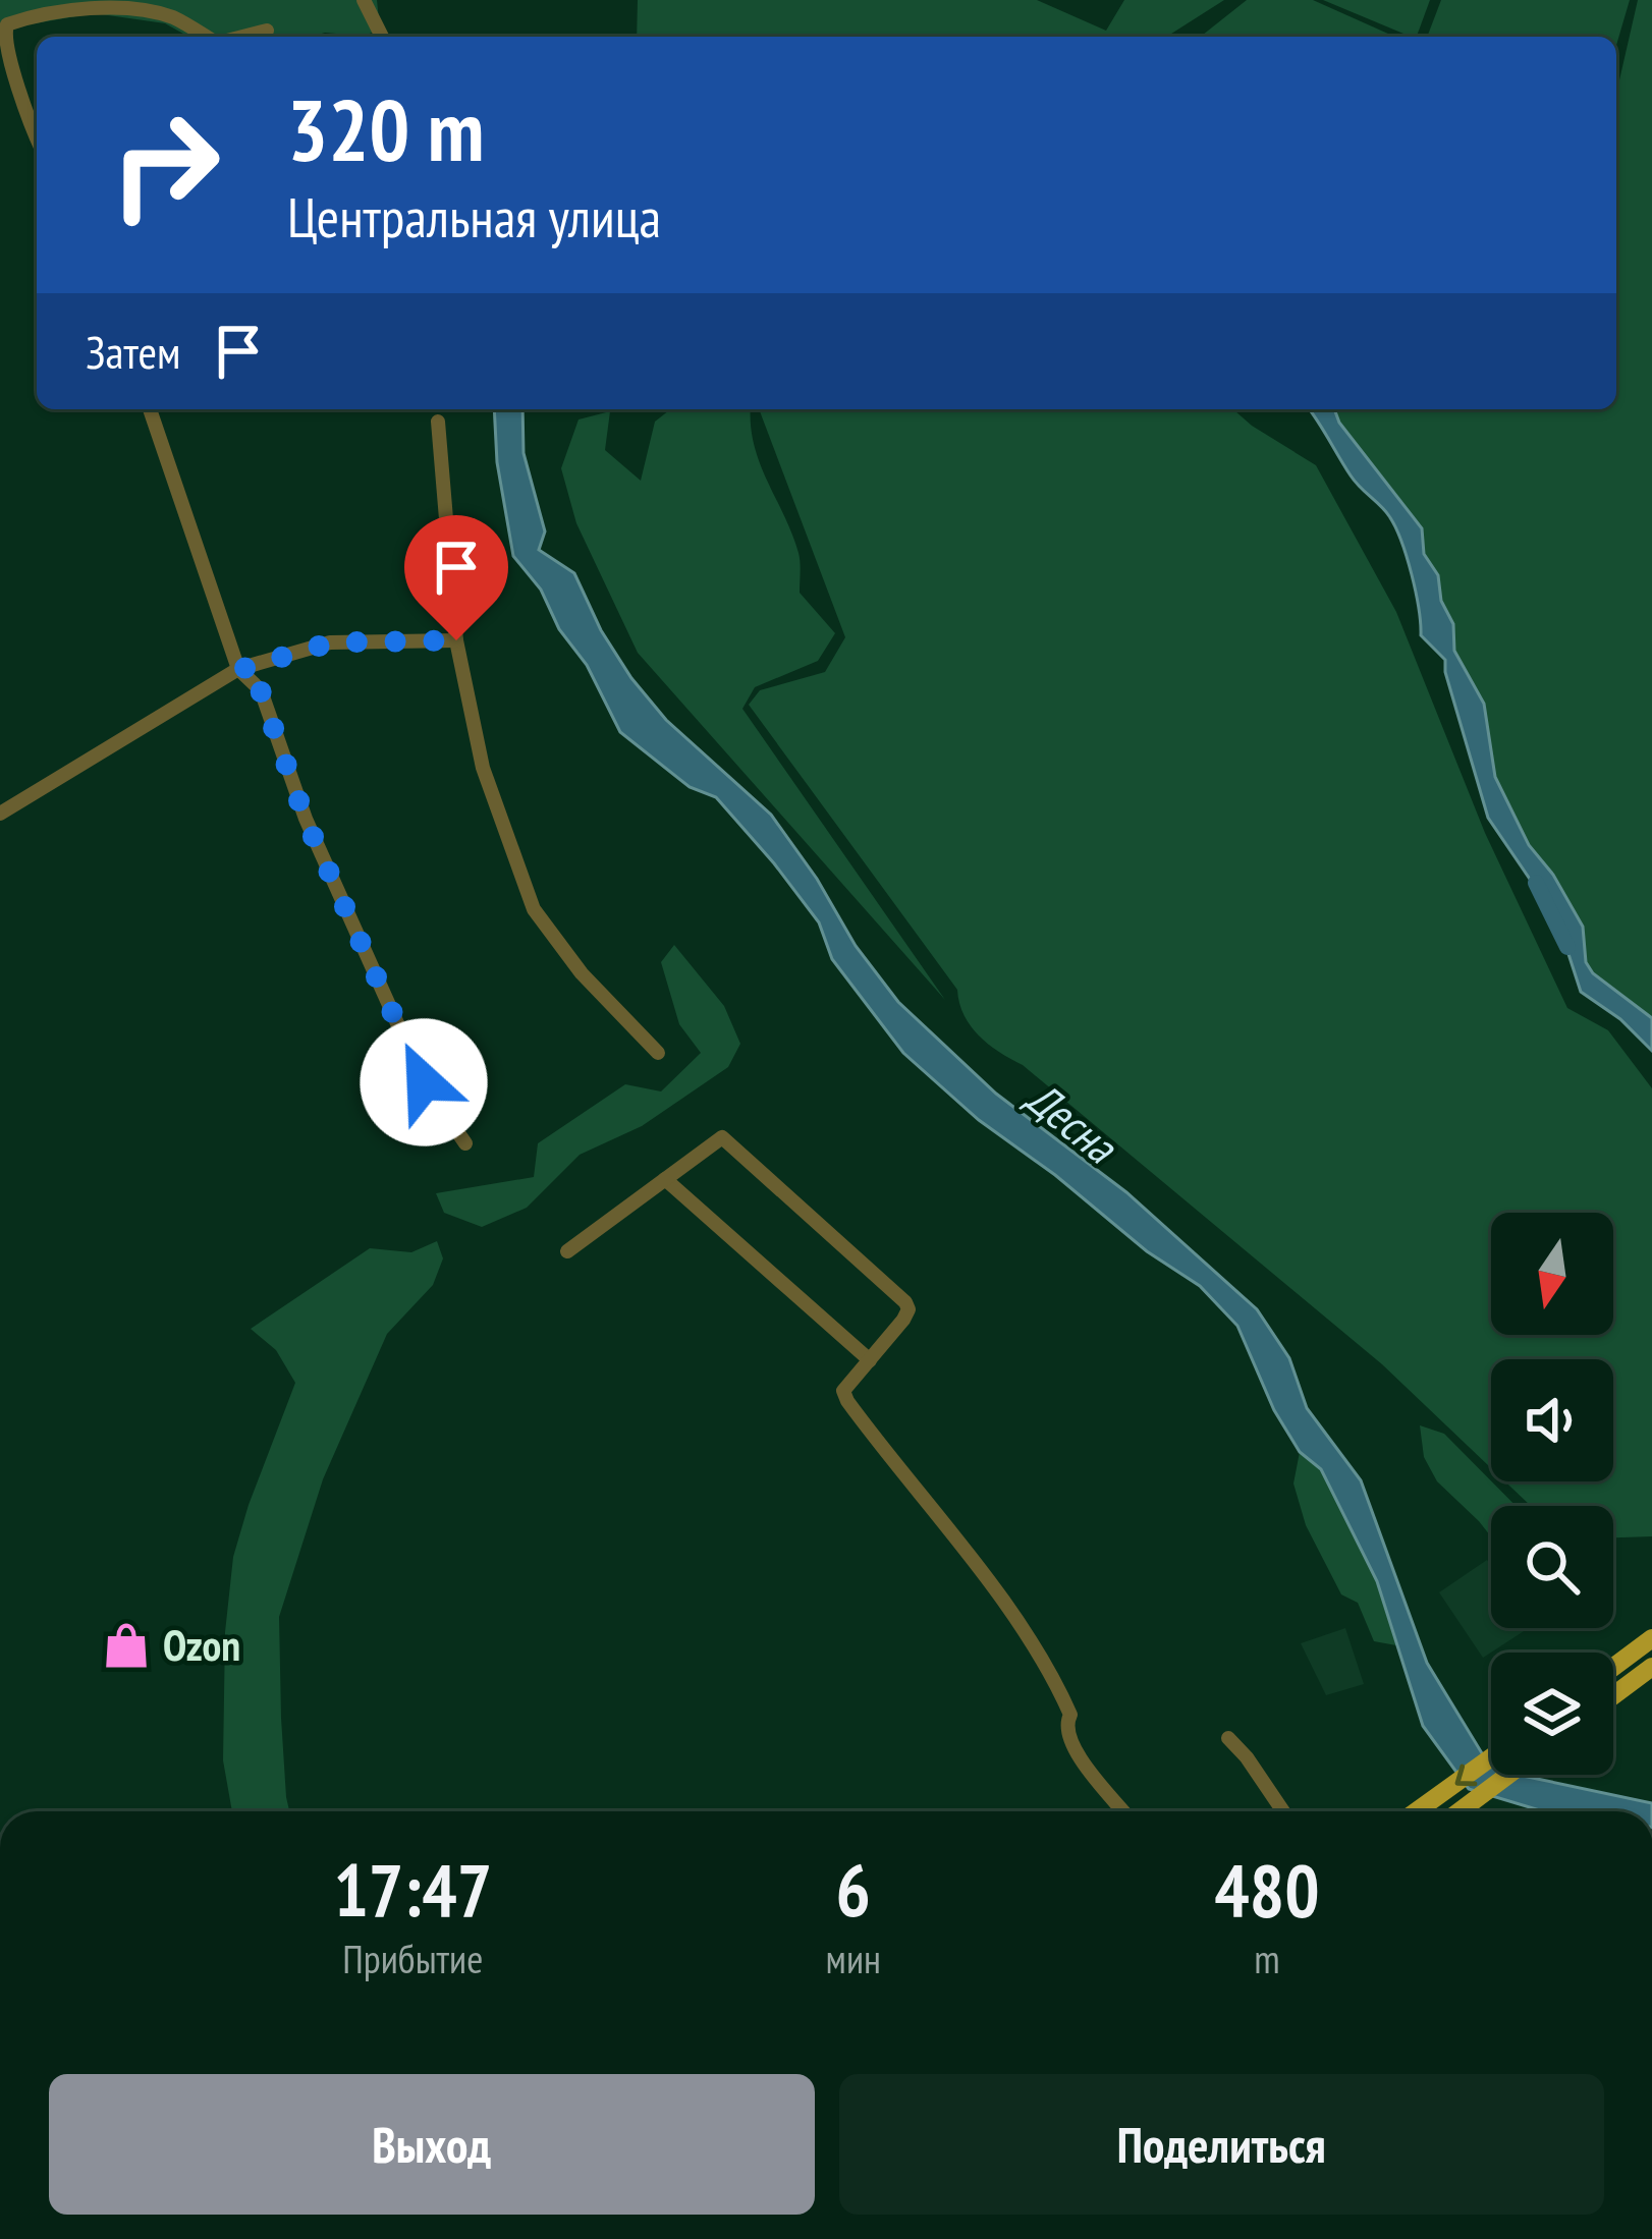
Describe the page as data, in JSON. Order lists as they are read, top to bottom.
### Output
{
  "water": ["Десна"],
  "places": {
    "shop": ["Ozon"]
  },
  "north": "bottom",
  "page": {
    "turn": ["320 m", "Центральная улица"],
    "then": "Затем",
    "eta": [
      "17:47",
      "Прибытие",
      "6",
      "мин",
      "480",
      "m"
    ],
    "buttons": ["Выход", "Поделиться"]
  }
}
